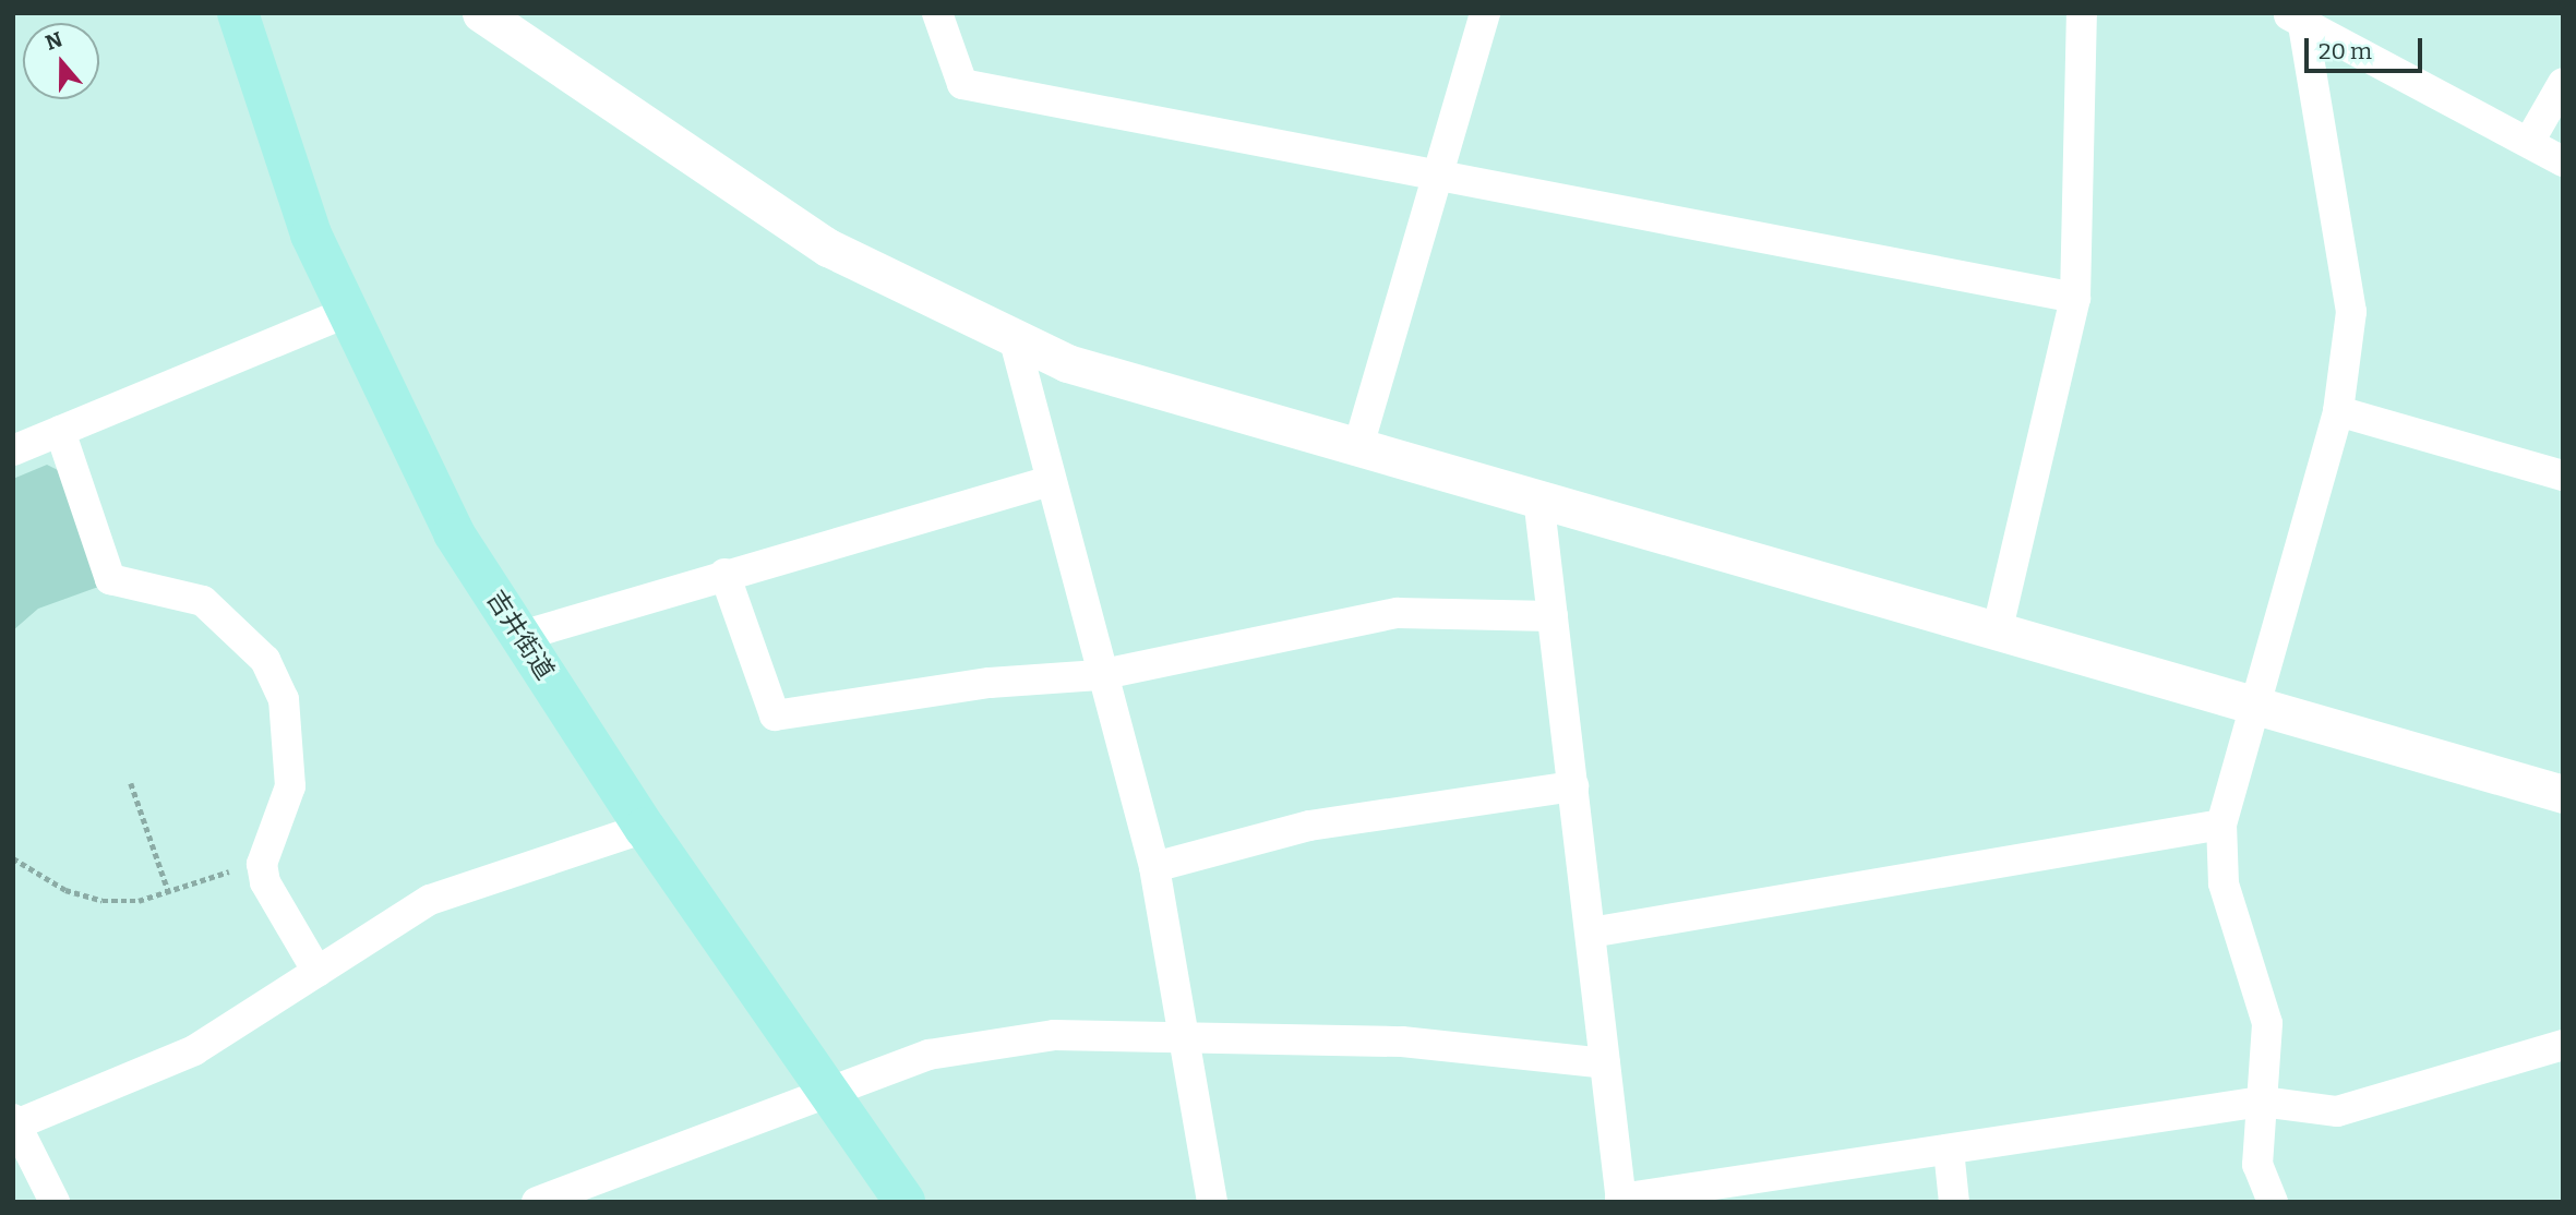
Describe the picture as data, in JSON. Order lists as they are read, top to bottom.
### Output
{
  "streets": {
    "main road": ["吉井街道"]
  },
  "scale_bar": "20 m",
  "north": "top"
}
